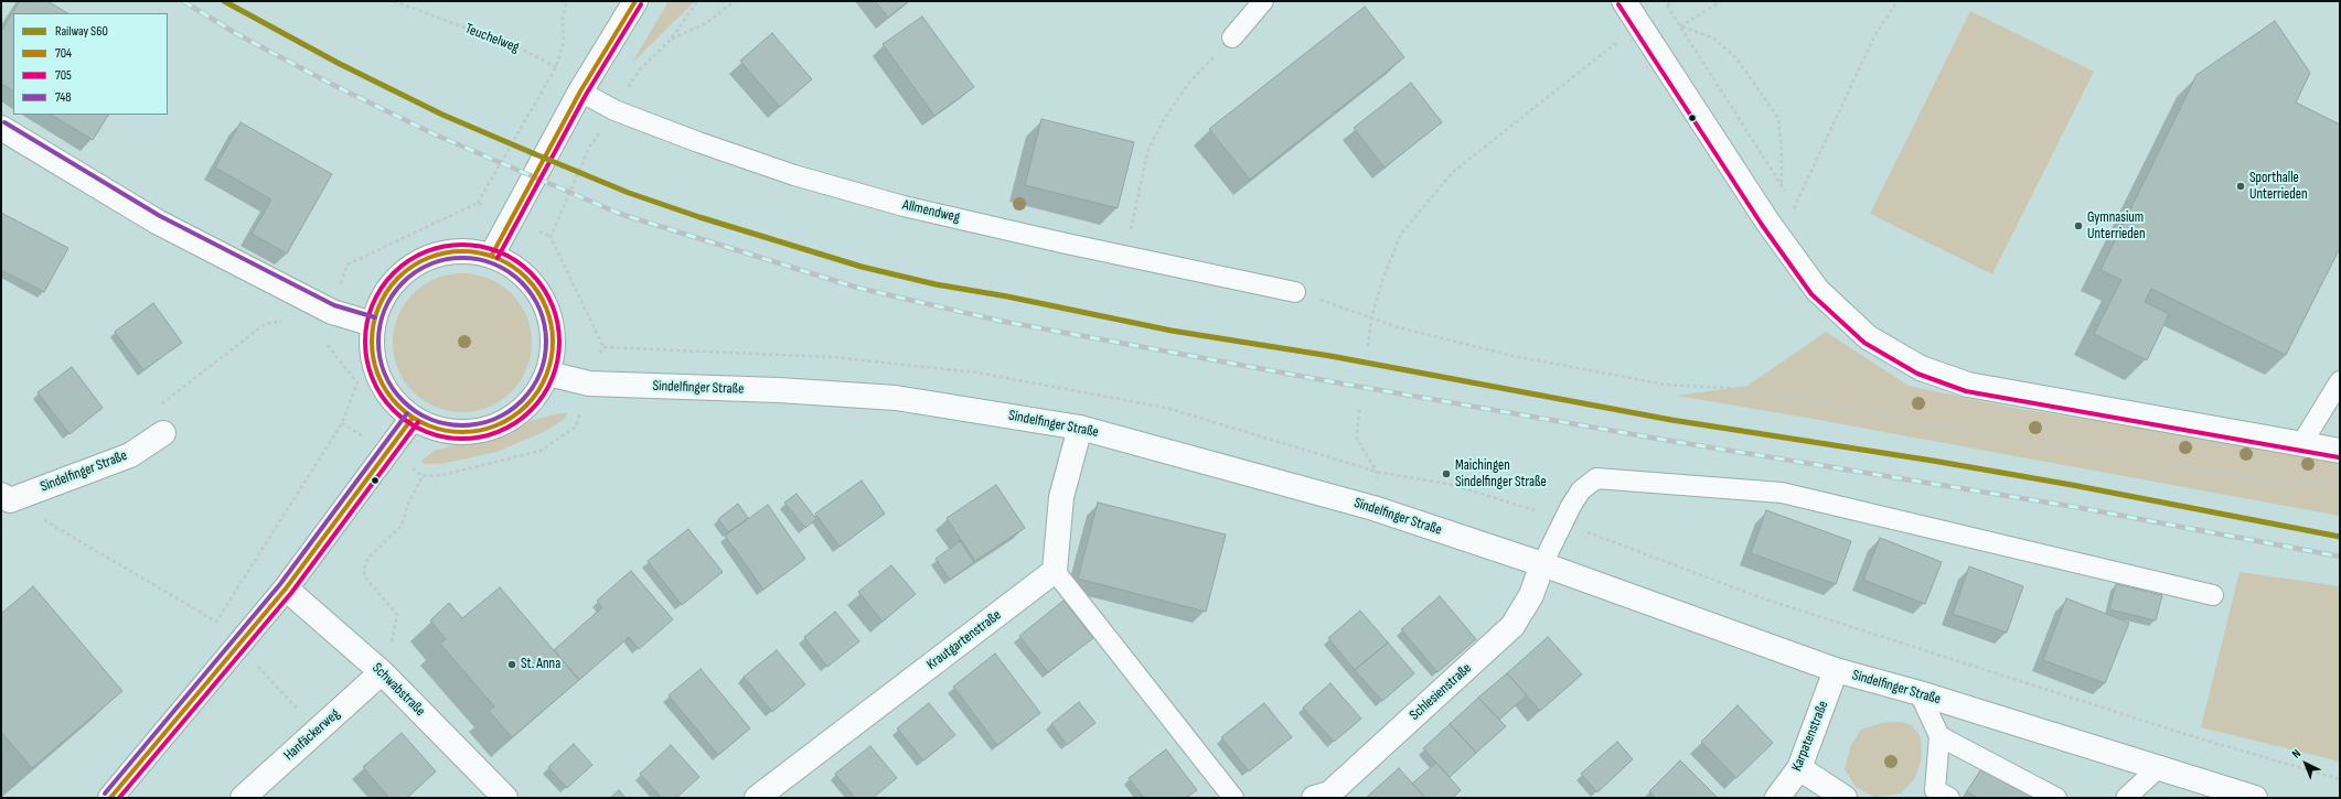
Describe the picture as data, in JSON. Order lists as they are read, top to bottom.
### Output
{
  "streets": {
    "main road": [
      "Sindelfinger Straße",
      "Krautgartenstraße",
      "Schwabstraße",
      "Schlesienstraße",
      "Hanfäckerweg",
      "Karpatenstraße"
    ],
    "lane": ["Allmendweg"],
    "path": ["Teuchelweg"]
  },
  "crossings": [
    ["Teuchelweg", "Allmendweg"],
    ["Sindelfinger Straße", "Schlesienstraße"],
    ["Sindelfinger Straße", "Karpatenstraße"],
    ["Schwabstraße", "Hanfäckerweg"]
  ],
  "places": [
    "Sporthalle Unterrieden",
    "Gymnasium Unterrieden",
    "Maichingen Sindelfinger Straße",
    "St. Anna"
  ],
  "lines": [
    "rail line S60",
    "transit line 704",
    "transit line 705",
    "transit line 748"
  ],
  "legend": [
    "Railway S60",
    "704",
    "705",
    "748"
  ],
  "north": "top left"
}
